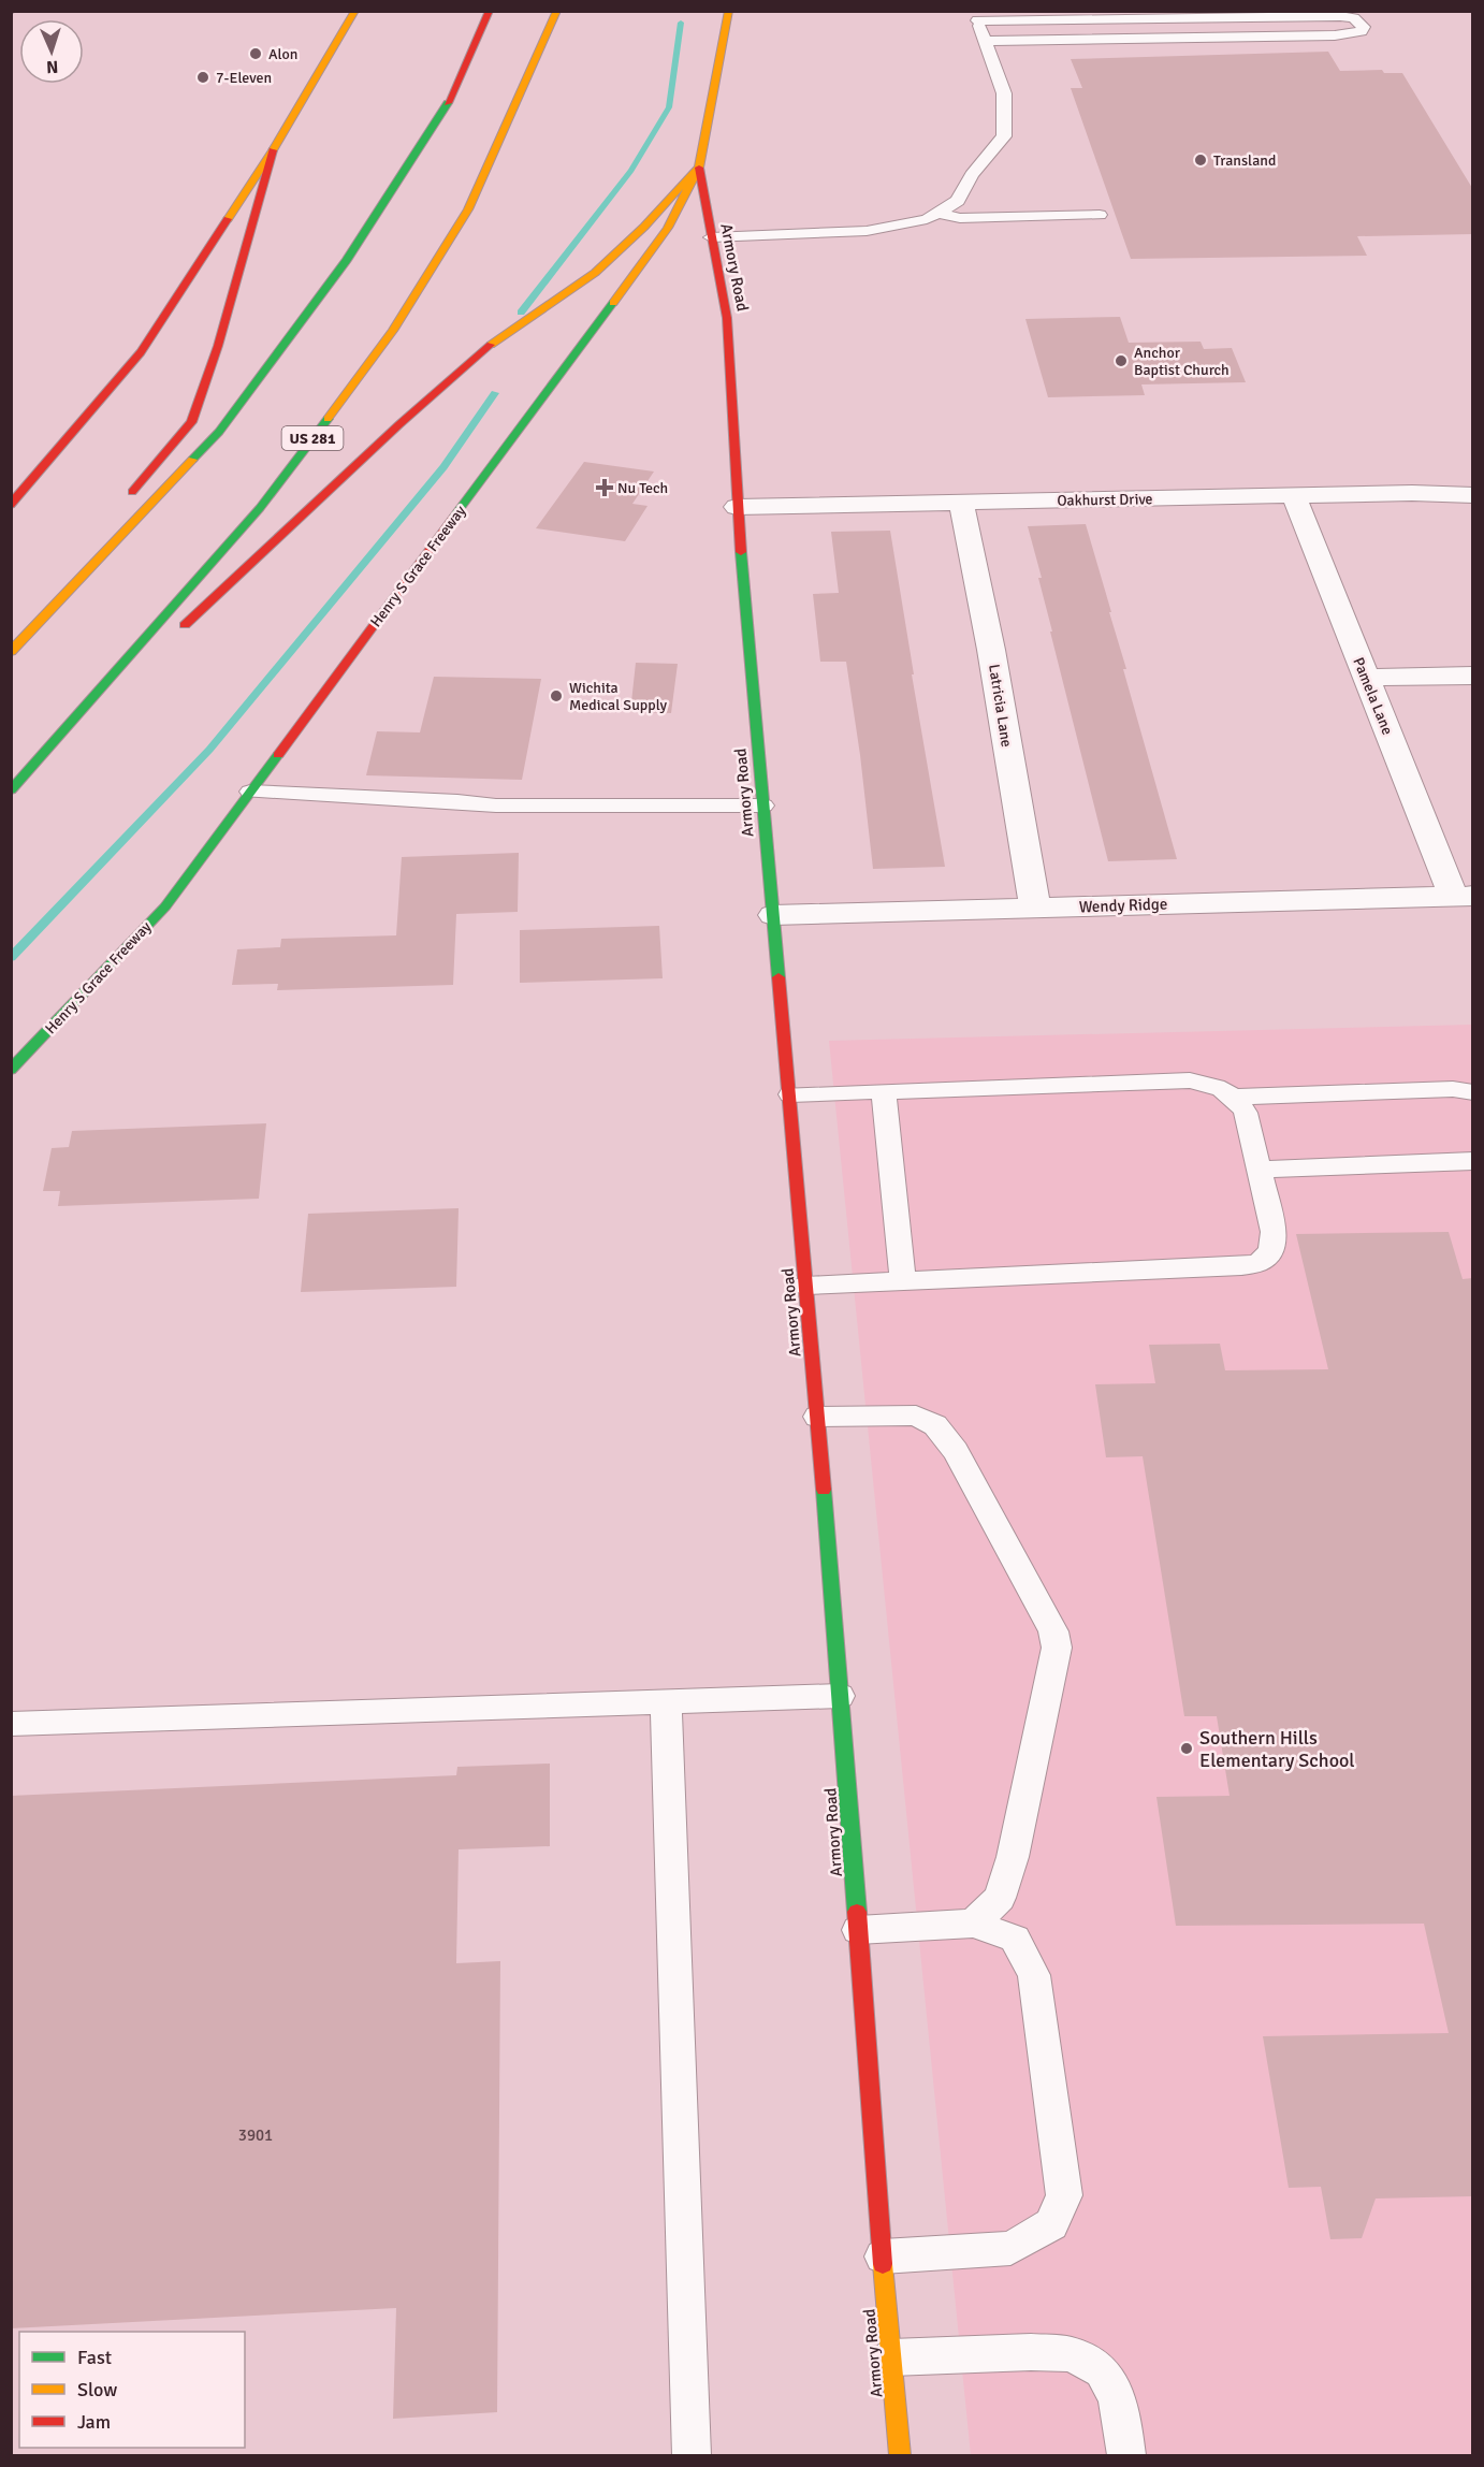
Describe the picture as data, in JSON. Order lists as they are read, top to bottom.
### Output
{
  "streets": {
    "main road": ["Armory Road", "US 281", "Henry S Grace Freeway"],
    "street": [
      "Oakhurst Drive",
      "Pamela Lane",
      "Latricia Lane",
      "Wendy Ridge"
    ]
  },
  "crossings": [
    ["Armory Road", "Oakhurst Drive"],
    ["Armory Road", "Henry S Grace Freeway"],
    ["Armory Road", "Wendy Ridge"],
    ["Oakhurst Drive", "Pamela Lane"],
    ["Oakhurst Drive", "Latricia Lane"],
    ["Pamela Lane", "Wendy Ridge"],
    ["Latricia Lane", "Wendy Ridge"]
  ],
  "places": {
    "other": [
      "Alon",
      "7-Eleven",
      "Transland",
      "Anchor Baptist Church",
      "Wichita Medical Supply",
      "Southern Hills Elementary School"
    ],
    "health": ["Nu Tech"]
  },
  "house_numbers": ["3901"],
  "legend": ["Fast", "Slow", "Jam"],
  "north": "bottom"
}
